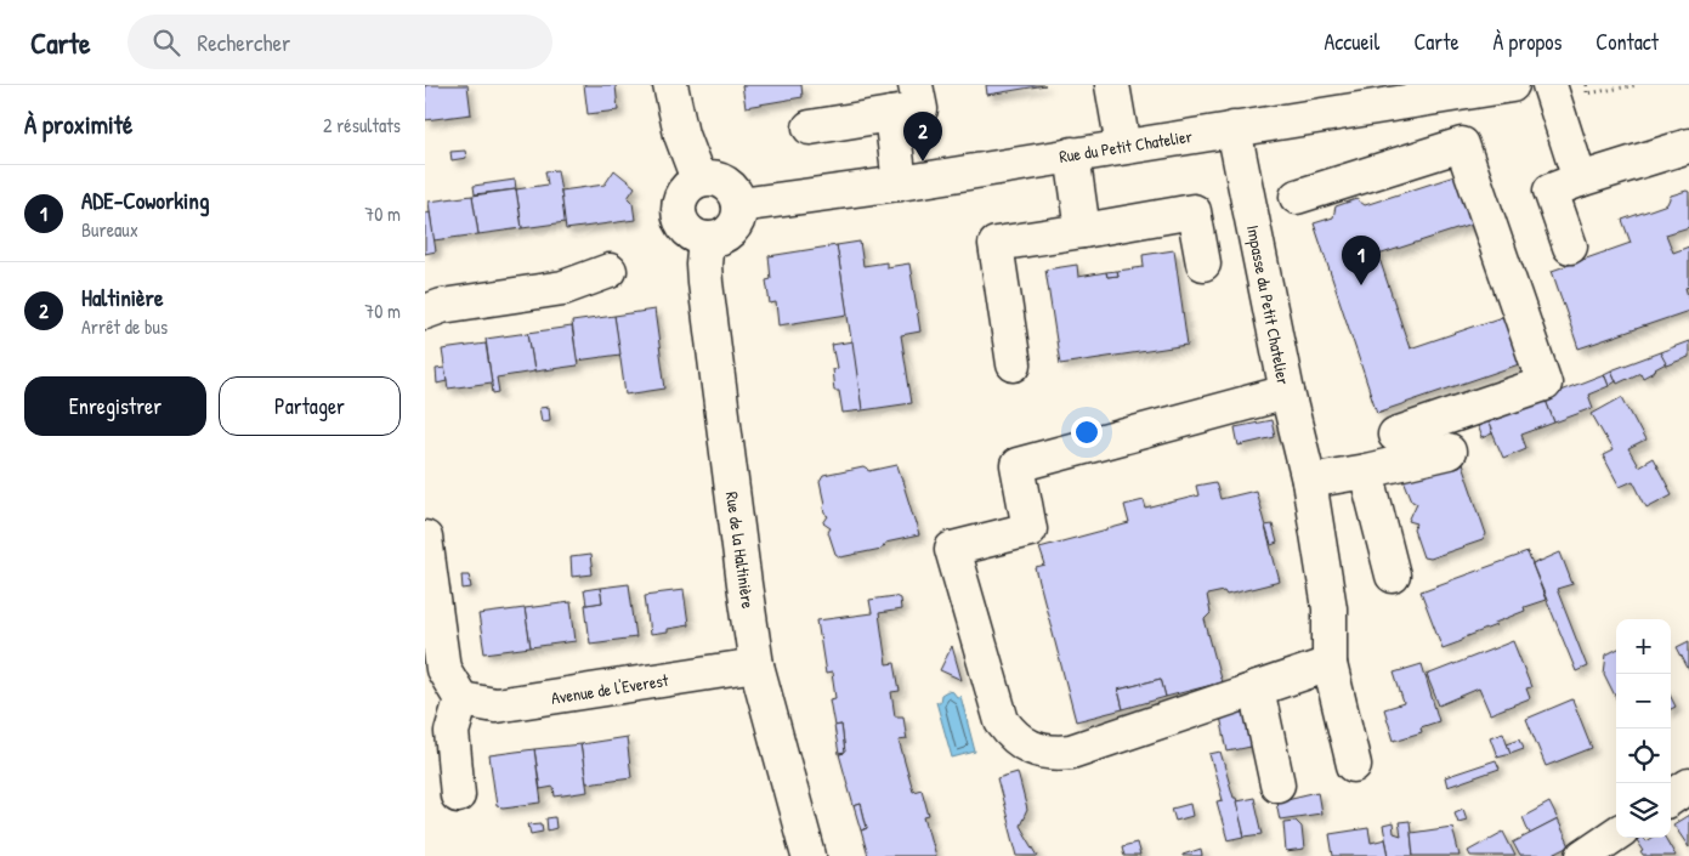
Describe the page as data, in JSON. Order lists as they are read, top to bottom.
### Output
{
  "streets": {
    "street": [
      "Rue du Petit Chatelier",
      "Impasse du Petit Chatelier",
      "Rue de la Haltinière",
      "Avenue de l'Everest"
    ]
  },
  "crossings": [
    ["Rue du Petit Chatelier", "Impasse du Petit Chatelier"],
    ["Rue du Petit Chatelier", "Rue de la Haltinière"],
    ["Rue de la Haltinière", "Avenue de l'Everest"]
  ],
  "page": {
    "header": "Carte",
    "search": "Rechercher",
    "nav": [
      "Accueil",
      "Carte",
      "À propos",
      "Contact"
    ],
    "heading": ["À proximité", "2 résultats"],
    "pins": ["2", "1"],
    "list": [
      {
        "mark": "1",
        "name": "ADE-Coworking",
        "note": "Bureaux",
        "value": "70 m"
      },
      {
        "mark": "2",
        "name": "Haltinière",
        "note": "Arrêt de bus",
        "value": "70 m"
      }
    ],
    "buttons": ["Enregistrer", "Partager"],
    "map_buttons": ["+", "−"]
  }
}
